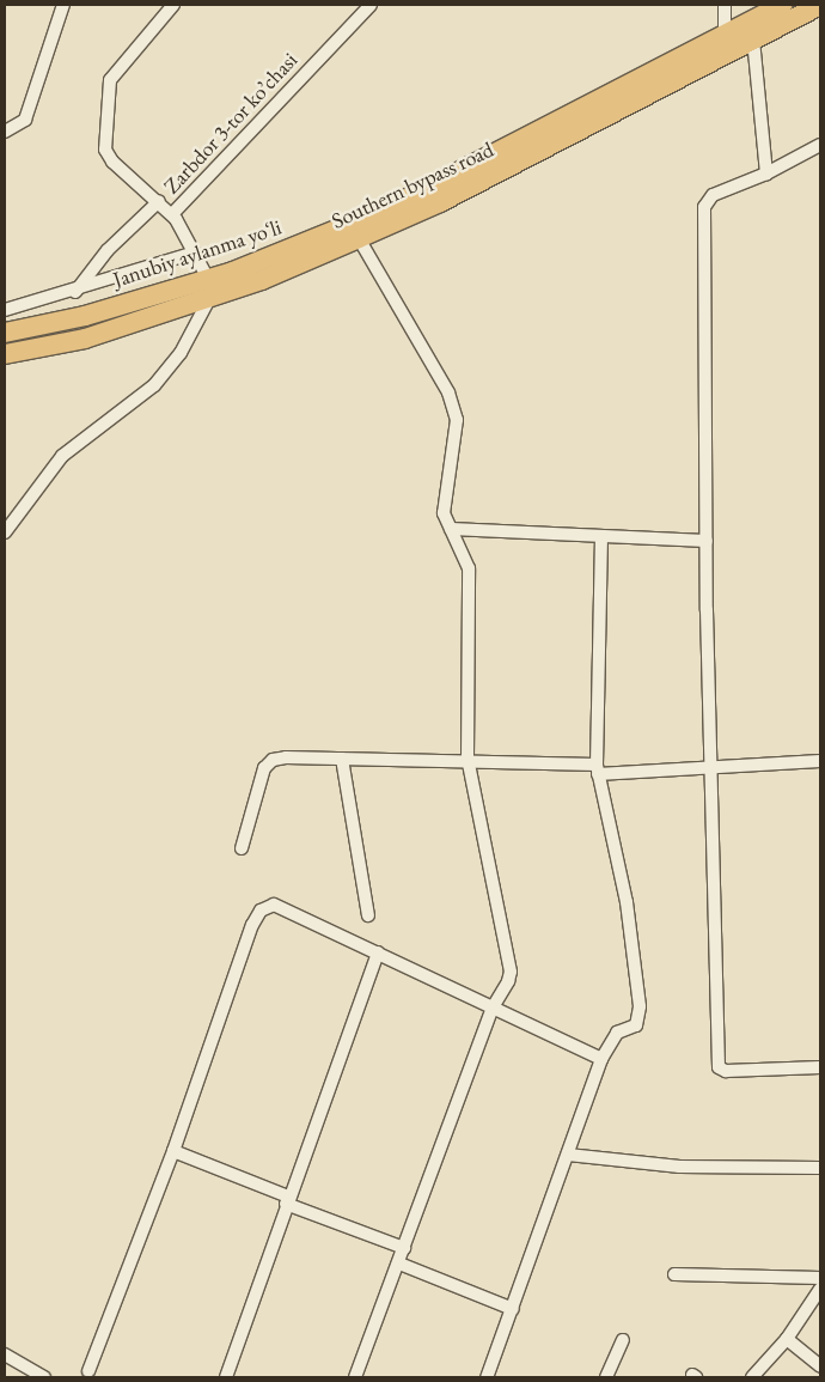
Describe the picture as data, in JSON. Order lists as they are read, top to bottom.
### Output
{
  "streets": {
    "highway": ["Southern bypass road", "Janubiy aylanma yoʻli"],
    "street": ["Zarbdor 3-tor koʼchasi"]
  },
  "crossings": [
    ["Zarbdor 3-tor koʼchasi", "Southern bypass road"],
    ["Zarbdor 3-tor koʼchasi", "Janubiy aylanma yoʻli"],
    ["Southern bypass road", "Janubiy aylanma yoʻli"]
  ]
}
